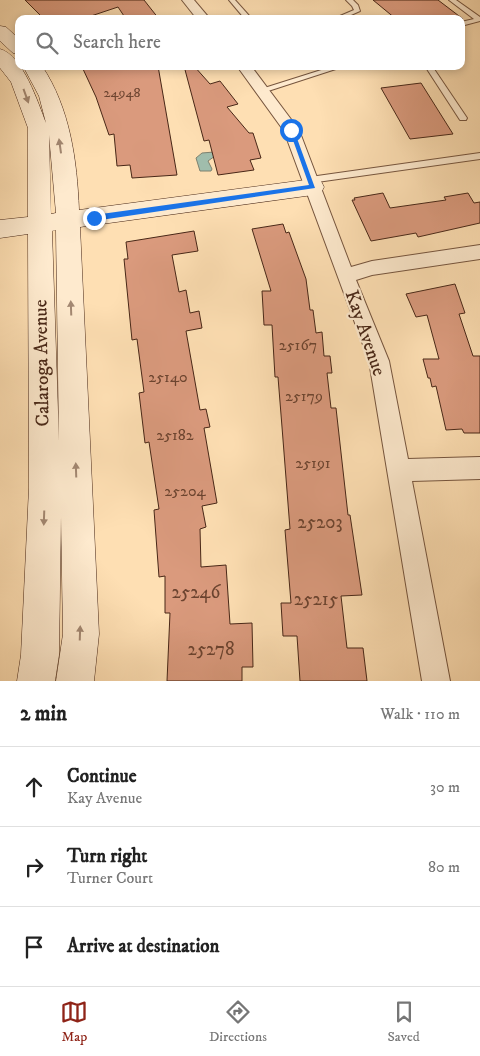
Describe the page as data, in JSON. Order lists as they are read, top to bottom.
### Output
{
  "streets": {
    "street": ["Kay Avenue", "Calaroga Avenue"]
  },
  "house_numbers": [
    "24948",
    "25167",
    "25140",
    "25179",
    "25182",
    "25191",
    "25204",
    "25203",
    "25246",
    "25215",
    "25278"
  ],
  "page": {
    "search": "Search here",
    "heading": ["2 min", "Walk · 110 m"],
    "list": [
      ["Continue", "Kay Avenue", "30 m"],
      ["Turn right", "Turner Court", "80 m"],
      "Arrive at destination"
    ],
    "nav": ["Map", "Directions", "Saved"]
  }
}
